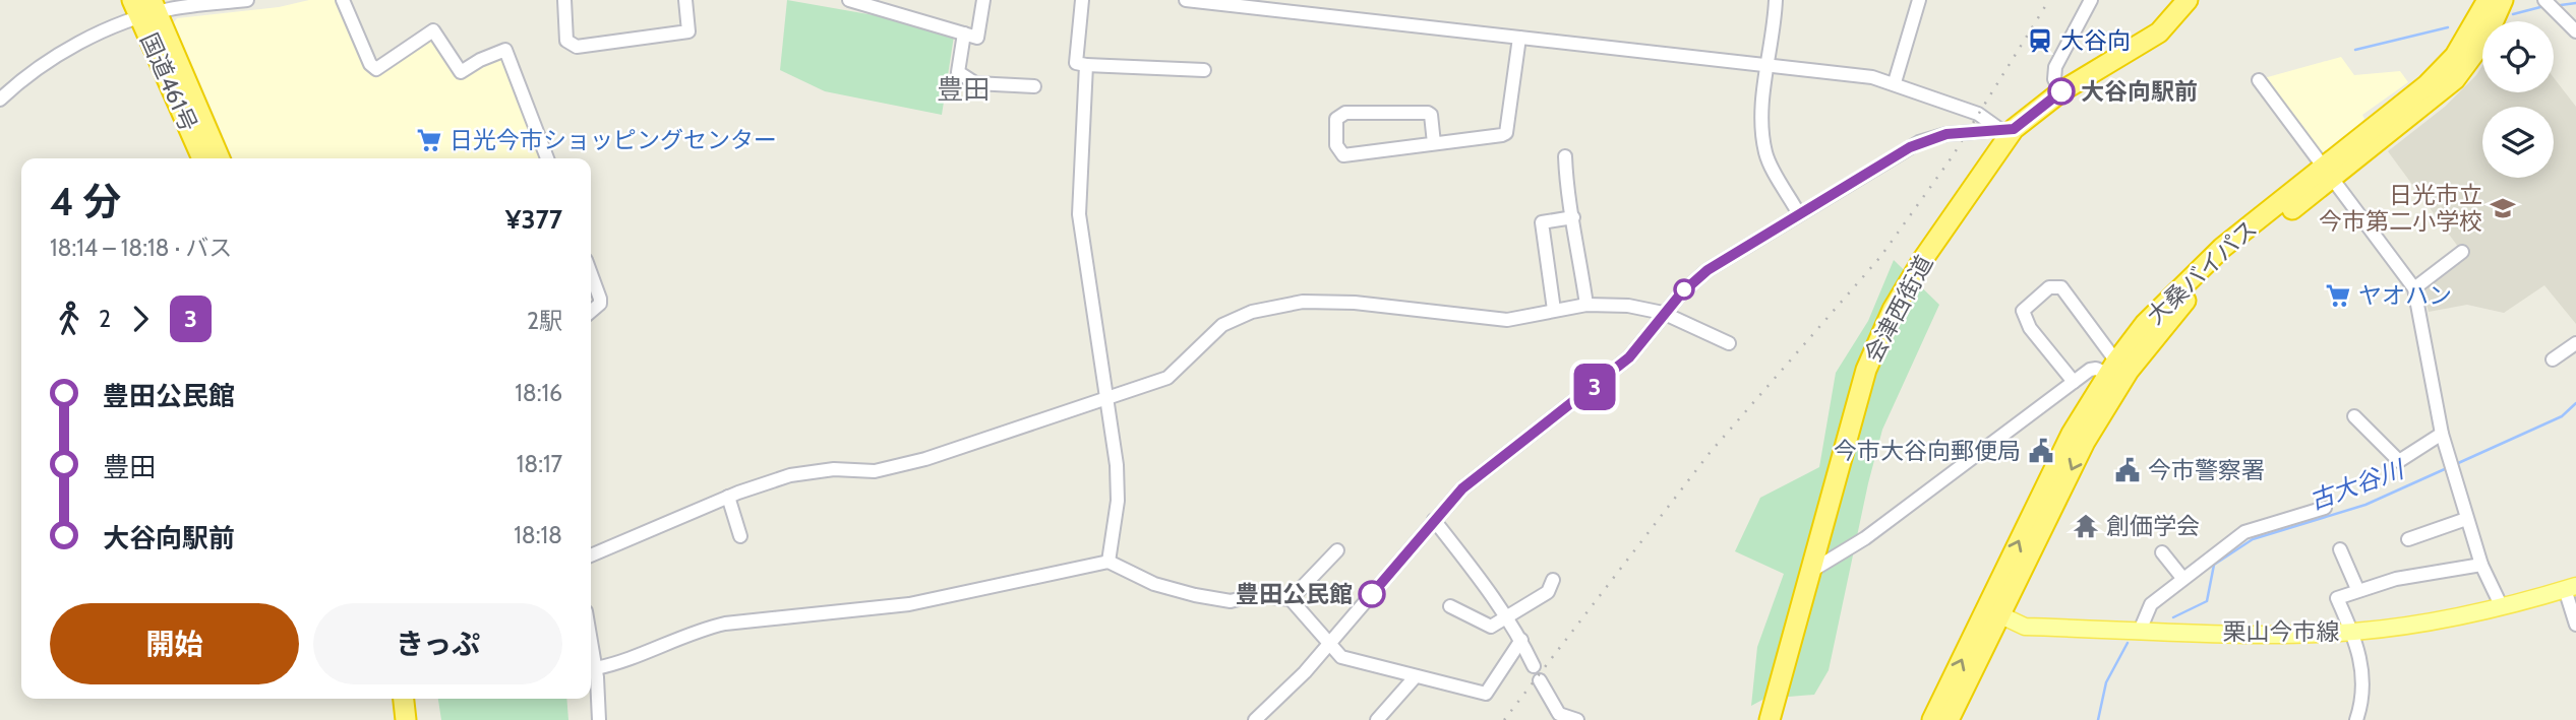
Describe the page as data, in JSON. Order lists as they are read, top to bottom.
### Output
{
  "streets": {
    "highway": ["国道461号", "大桑バイパス", "会津西街道"],
    "main road": ["栗山今市線"]
  },
  "crossings": [
    ["大桑バイパス", "栗山今市線"]
  ],
  "districts": ["豊田"],
  "water": ["古大谷川"],
  "places": {
    "station": ["大谷向"],
    "other": ["大谷向駅前", "豊田公民館"],
    "supermarket": ["日光今市ショッピングセンター", "ヤオハン"],
    "school or university": ["日光市立 今市第二小学校"],
    "public building": ["今市大谷向郵便局", "今市警察署"],
    "temple": ["創価学会"]
  },
  "lines": ["bus line 3"],
  "page": {
    "on_map": "3",
    "heading": ["4 分", "18:14 – 18:18 · バス", "¥377"],
    "legs": ["2", "3", "2駅"],
    "list": [
      {
        "name": "豊田公民館",
        "value": "18:16"
      },
      {
        "name": "豊田",
        "value": "18:17"
      },
      {
        "name": "大谷向駅前",
        "value": "18:18"
      }
    ],
    "buttons": ["開始", "きっぷ"]
  }
}
